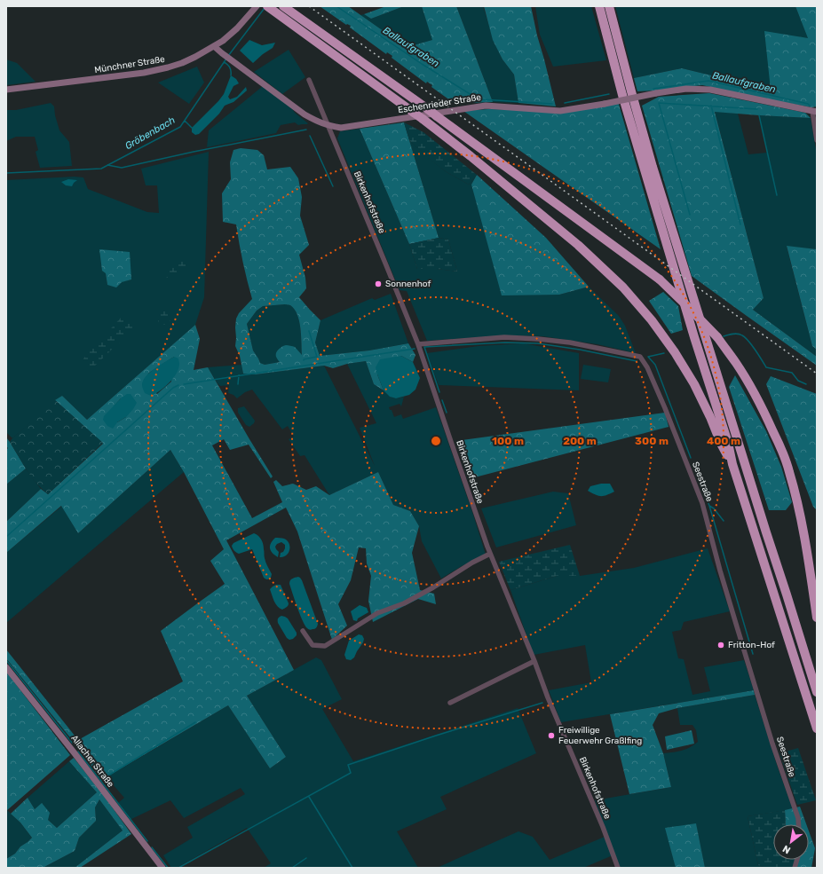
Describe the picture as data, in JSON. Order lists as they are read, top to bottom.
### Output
{
  "streets": {
    "street": [
      "Münchner Straße",
      "Eschenrieder Straße",
      "Birkenhofstraße",
      "Seestraße",
      "Allacher Straße"
    ]
  },
  "crossings": [
    ["Münchner Straße", "Eschenrieder Straße"],
    ["Eschenrieder Straße", "Birkenhofstraße"],
    ["Birkenhofstraße", "Seestraße"]
  ],
  "water": ["Ballaufgraben", "Gröbenbach"],
  "places": ["Sonnenhof", "Fritton-Hof", "Freiwillige Feuerwehr Graßlfing"],
  "north": "bottom left",
  "rings": [
    "100 m",
    "200 m",
    "300 m",
    "400 m"
  ]
}
